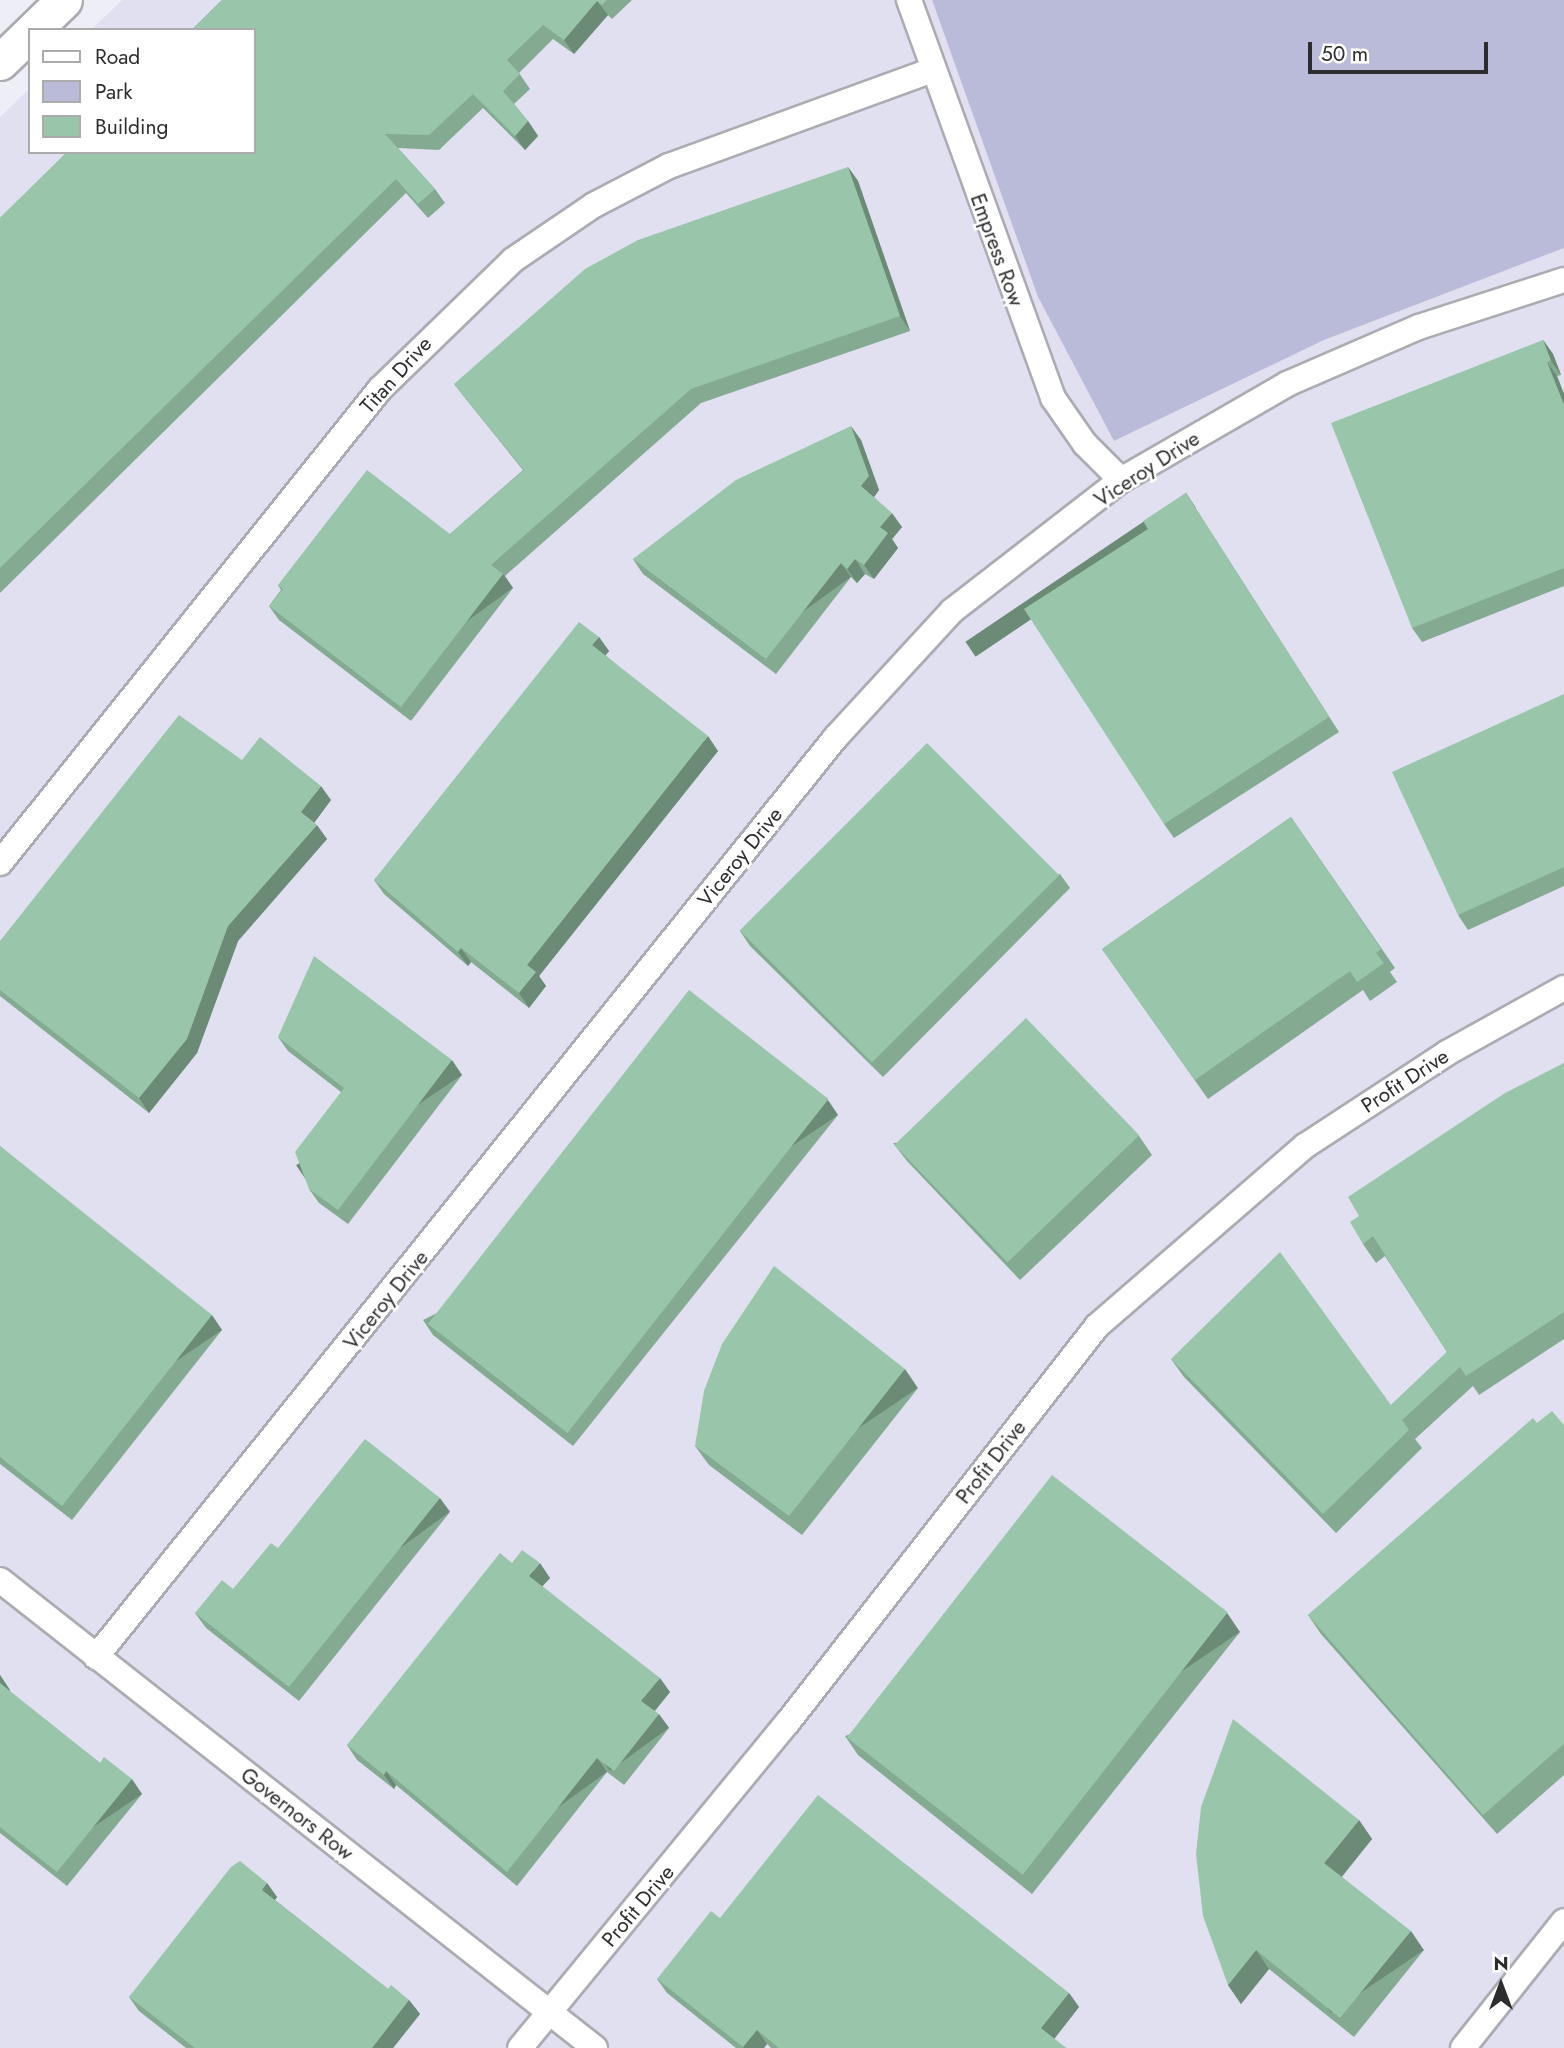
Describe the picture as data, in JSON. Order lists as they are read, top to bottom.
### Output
{
  "streets": {
    "street": [
      "Empress Row",
      "Titan Drive",
      "Viceroy Drive",
      "Profit Drive",
      "Governors Row"
    ]
  },
  "crossings": [
    ["Empress Row", "Titan Drive"],
    ["Empress Row", "Viceroy Drive"],
    ["Viceroy Drive", "Governors Row"],
    ["Profit Drive", "Governors Row"]
  ],
  "legend": ["Road", "Park", "Building"],
  "scale_bar": "50 m",
  "north": "top"
}
